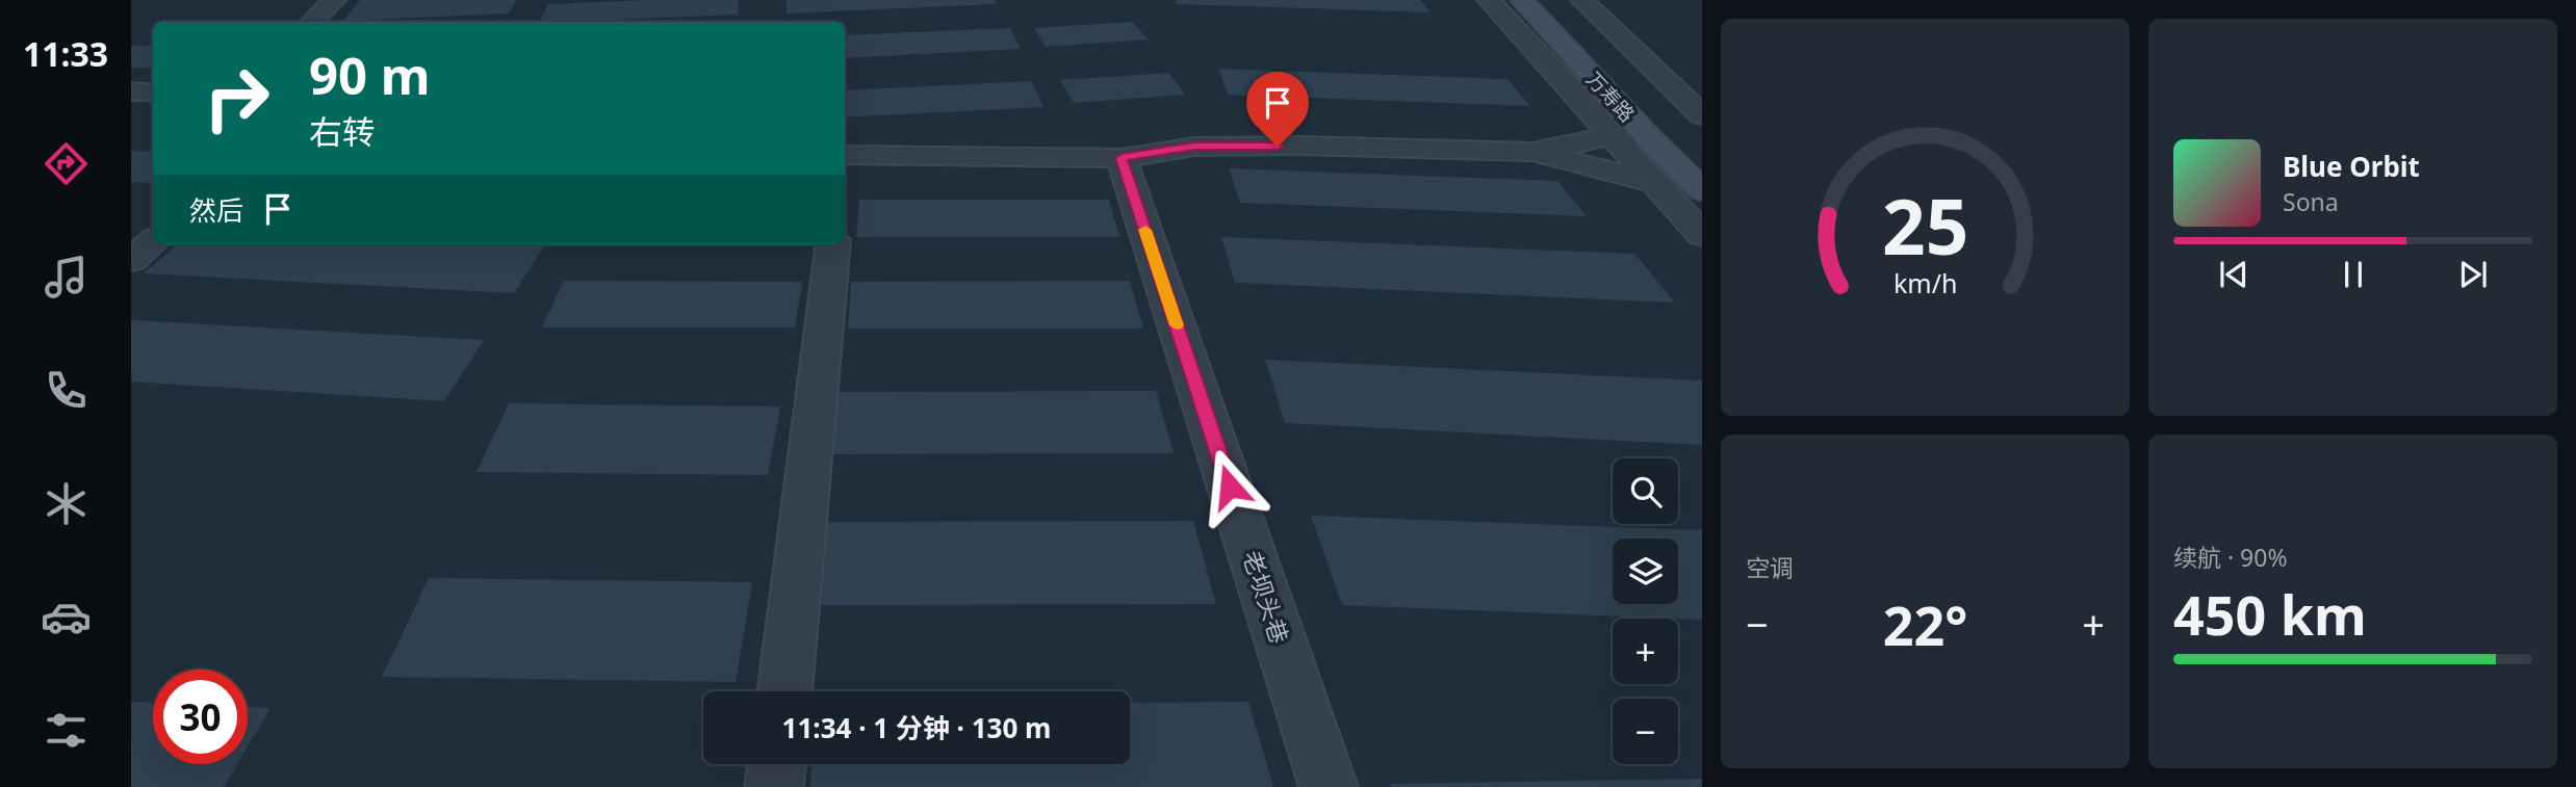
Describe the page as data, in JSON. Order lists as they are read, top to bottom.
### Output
{
  "streets": {
    "main road": ["万寿路"],
    "street": ["老坝头巷"]
  },
  "page": {
    "tabs": "11:33",
    "turn": ["90 m", "右转"],
    "song": ["Blue Orbit", "Sona"],
    "then": "然后",
    "tile": [
      "空调",
      ["续航 · 90%", "450 km"]
    ],
    "map_buttons": ["+", "−"],
    "heat": ["−", "22°", "+"],
    "limit": "30",
    "trip": "11:34 · 1 分钟 · 130 m",
    "gauge": ["25", "km/h"]
  }
}
